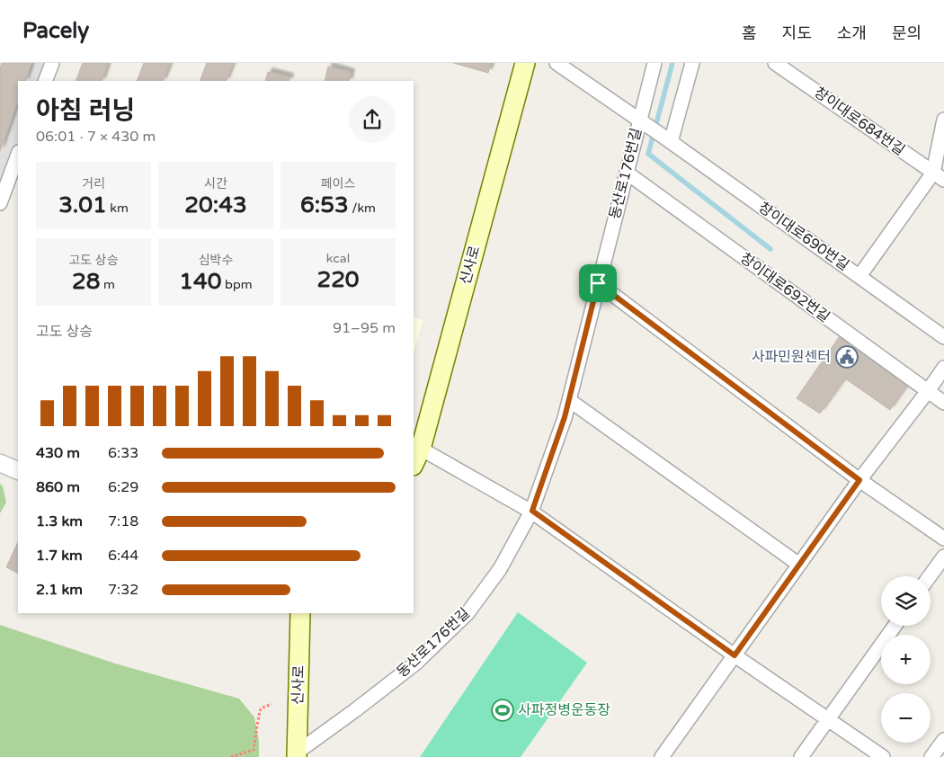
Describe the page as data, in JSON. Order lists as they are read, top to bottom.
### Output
{
  "streets": {
    "main road": ["신사로"],
    "street": [
      "창이대로684번길",
      "동산로176번길",
      "창이대로690번길",
      "창이대로692번길"
    ]
  },
  "crossings": [
    ["동산로176번길", "창이대로690번길"],
    ["동산로176번길", "신사로"],
    ["동산로176번길", "창이대로692번길"]
  ],
  "places": {
    "public building": ["사파민원센터"],
    "sports": ["사파정병운동장"]
  },
  "page": {
    "header": "Pacely",
    "nav": [
      "홈",
      "지도",
      "소개",
      "문의"
    ],
    "heading": ["아침 러닝", "06:01 · 7 × 430 m"],
    "stats": [
      ["거리", "3.01 km"],
      ["시간", "20:43"],
      ["페이스", "6:53 /km"],
      ["고도 상승", "28 m"],
      ["심박수", "140 bpm"],
      ["kcal", "220"]
    ],
    "chart": ["고도 상승", "91–95 m"],
    "list": [
      {
        "name": "430 m",
        "note": "6:33"
      },
      {
        "name": "860 m",
        "note": "6:29"
      },
      {
        "name": "1.3 km",
        "note": "7:18"
      },
      {
        "name": "1.7 km",
        "note": "6:44"
      },
      {
        "name": "2.1 km",
        "note": "7:32"
      }
    ],
    "map_buttons": ["+", "−"]
  }
}
